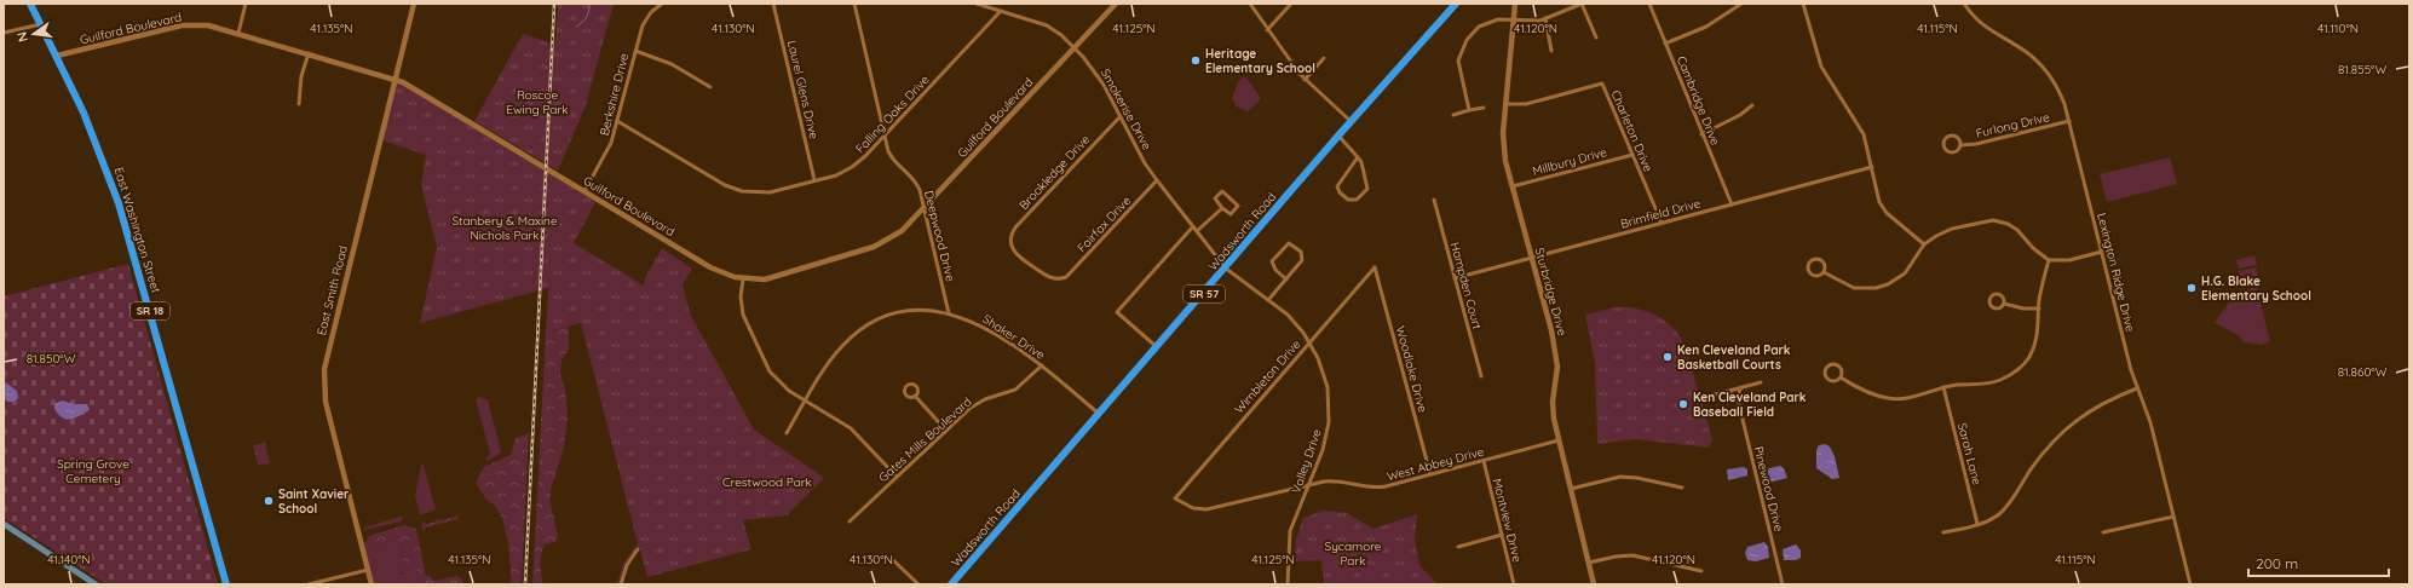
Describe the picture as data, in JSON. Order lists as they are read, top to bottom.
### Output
{
  "streets": {
    "highway": [
      "East Washington Street",
      "Wadsworth Road",
      "SR 57",
      "SR 18"
    ],
    "street": [
      "Guilford Boulevard",
      "Laurel Glens Drive",
      "Berkshire Drive",
      "Cambridge Drive",
      "Smokerise Drive",
      "Falling Oaks Drive",
      "Furlong Drive",
      "Charleton Drive",
      "Millbury Drive",
      "Brookledge Drive",
      "Brimfield Drive",
      "Fairfax Drive",
      "Deepwood Drive",
      "Lexington Ridge Drive",
      "Hampden Court",
      "East Smith Road",
      "Sturbridge Drive",
      "Shaker Drive",
      "Woodlake Drive",
      "Wimbleton Drive",
      "Gates Mills Boulevard",
      "Sarah Lane",
      "Valley Drive",
      "West Abbey Drive",
      "Pinewood Drive",
      "Montview Drive"
    ]
  },
  "crossings": [
    ["Guilford Boulevard", "Berkshire Drive"],
    ["Guilford Boulevard", "Smokerise Drive"],
    ["Guilford Boulevard", "East Washington Street"],
    ["Guilford Boulevard", "Deepwood Drive"],
    ["Guilford Boulevard", "East Smith Road"],
    ["Laurel Glens Drive", "Falling Oaks Drive"],
    ["Berkshire Drive", "Falling Oaks Drive"],
    ["Cambridge Drive", "Brimfield Drive"],
    ["Smokerise Drive", "Falling Oaks Drive"],
    ["Smokerise Drive", "Brookledge Drive"],
    ["Smokerise Drive", "Fairfax Drive"],
    ["Smokerise Drive", "Wadsworth Road"],
    ["Smokerise Drive", "Valley Drive"],
    ["Falling Oaks Drive", "Deepwood Drive"],
    ["Furlong Drive", "Lexington Ridge Drive"],
    ["Charleton Drive", "Millbury Drive"],
    ["Charleton Drive", "Brimfield Drive"],
    ["Charleton Drive", "Sturbridge Drive"],
    ["Millbury Drive", "Sturbridge Drive"],
    ["Brookledge Drive", "Fairfax Drive"],
    ["Brimfield Drive", "Hampden Court"],
    ["Brimfield Drive", "Sturbridge Drive"],
    ["Wadsworth Road", "Shaker Drive"],
    ["Wadsworth Road", "Valley Drive"],
    ["Deepwood Drive", "Shaker Drive"],
    ["Sturbridge Drive", "West Abbey Drive"],
    ["Shaker Drive", "Gates Mills Boulevard"],
    ["Woodlake Drive", "Wimbleton Drive"],
    ["Woodlake Drive", "West Abbey Drive"],
    ["Wimbleton Drive", "Valley Drive"],
    ["Wimbleton Drive", "West Abbey Drive"],
    ["Valley Drive", "West Abbey Drive"],
    ["West Abbey Drive", "Montview Drive"]
  ],
  "parks": [
    "Roscoe Ewing Park",
    "Stanbery & Maxine Nichols Park",
    "Spring Grove Cemetery",
    "Crestwood Park",
    "Sycamore Park"
  ],
  "places": [
    "Heritage Elementary School",
    "H.G. Blake Elementary School",
    "Ken Cleveland Park Basketball Courts",
    "Ken Cleveland Park Baseball Field",
    "Saint Xavier School"
  ],
  "scale_bar": "200 m",
  "north": "left",
  "coordinates": [
    "41.125°N",
    "41.135°N",
    "41.130°N",
    "41.120°N",
    "41.115°N",
    "41.110°N",
    "81.855°W",
    "81.850°W",
    "81.860°W",
    "41.140°N"
  ]
}
